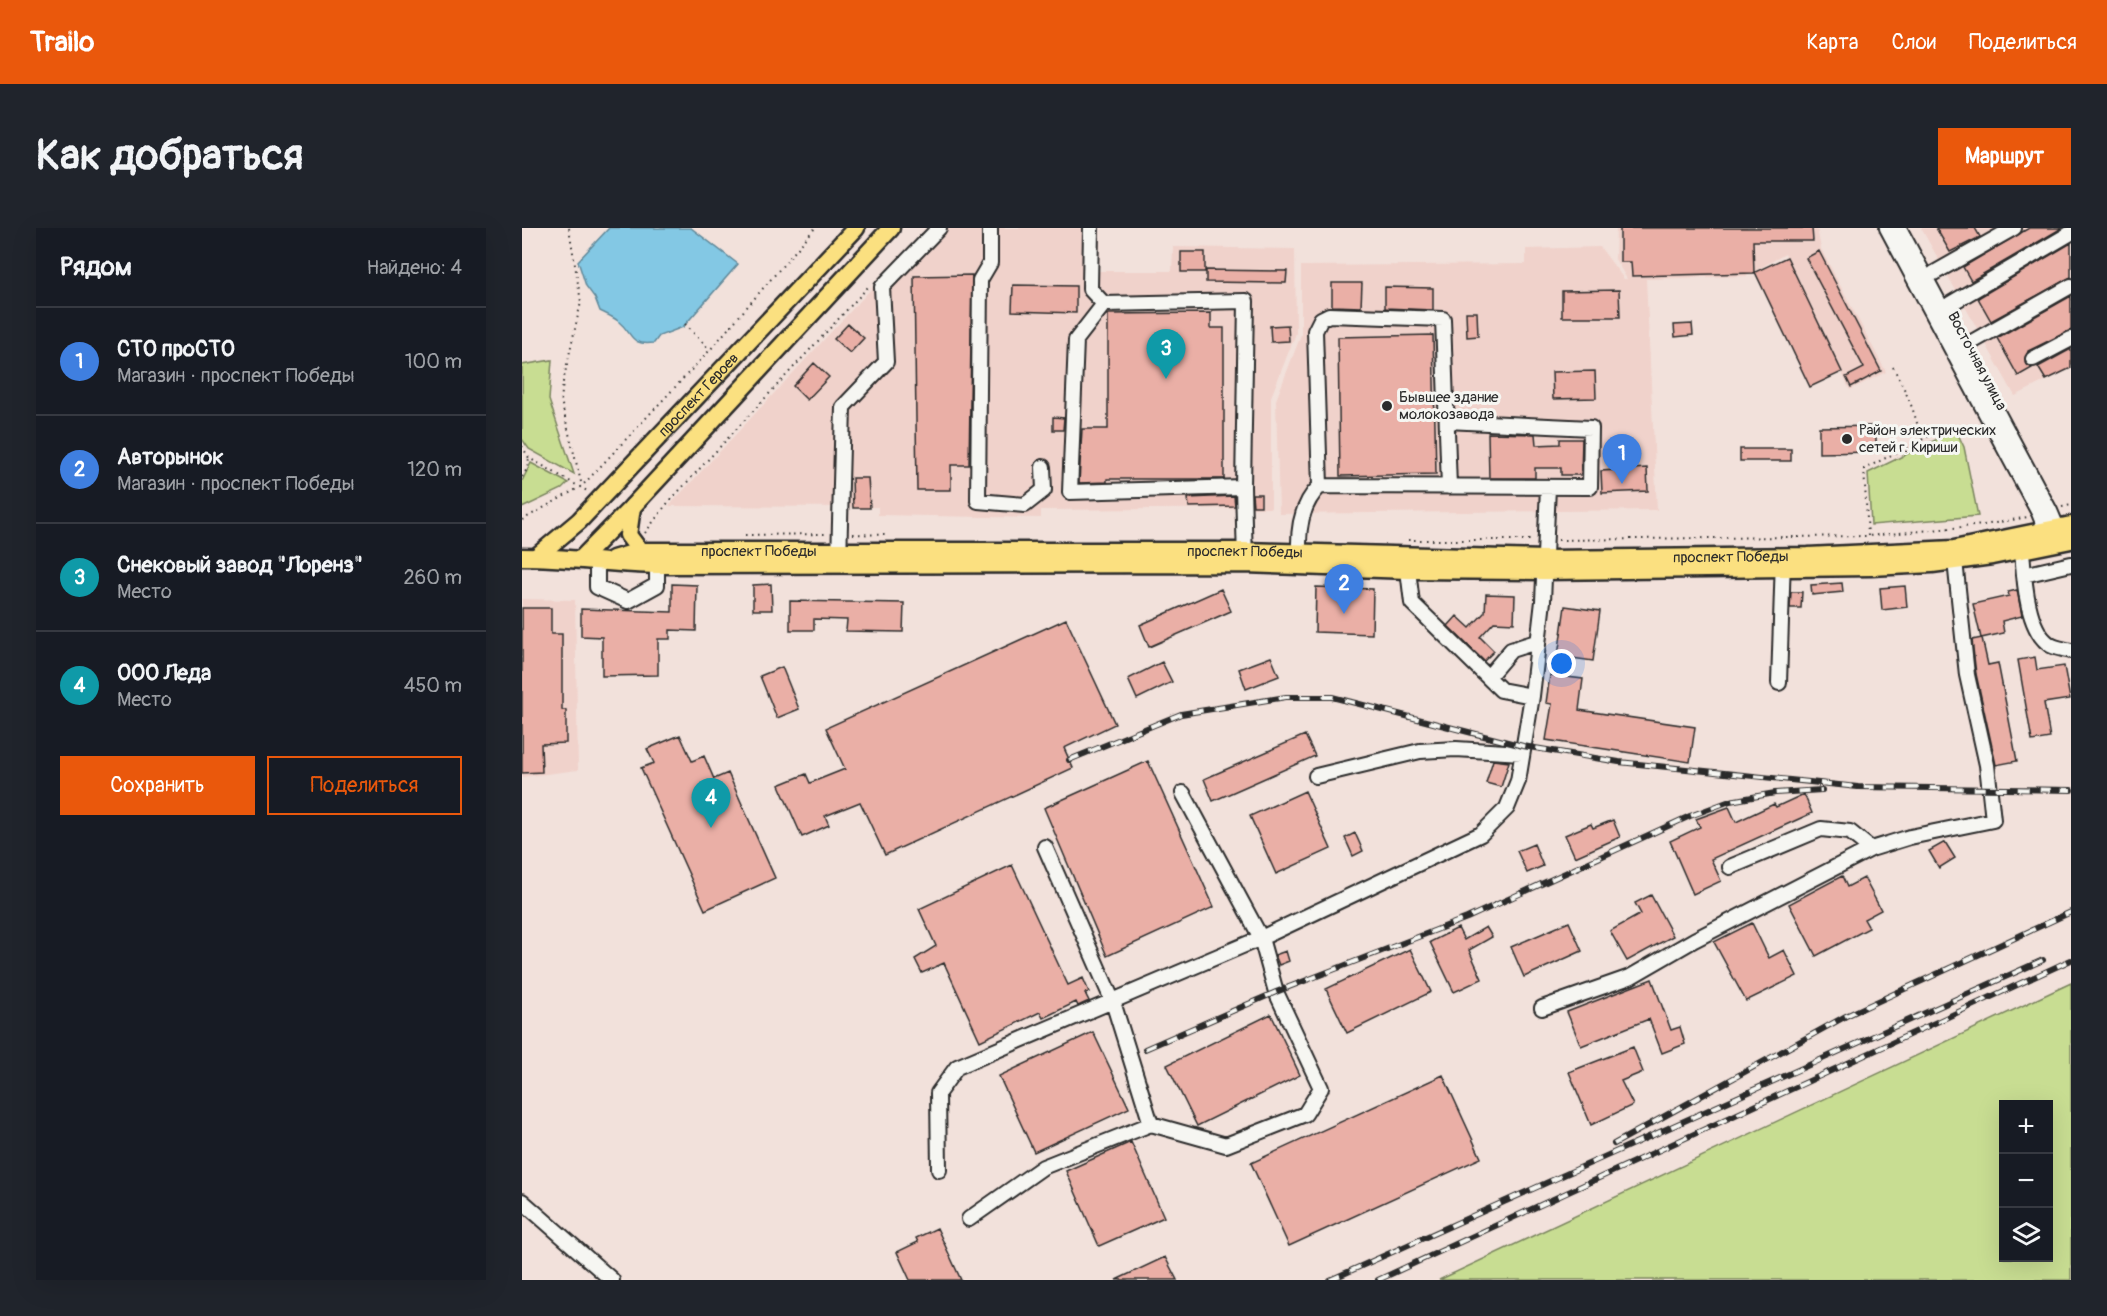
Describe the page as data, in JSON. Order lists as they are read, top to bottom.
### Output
{
  "streets": {
    "main road": ["проспект Героев", "проспект Победы"],
    "street": ["Восточная улица"]
  },
  "crossings": [
    ["Восточная улица", "проспект Победы"],
    ["проспект Героев", "проспект Победы"]
  ],
  "places": ["Бывшее здание молокозавода", "Район электрических сетей г. Кириши"],
  "page": {
    "header": "Trailo",
    "nav": ["Карта", "Слои", "Поделиться"],
    "buttons": [
      "Маршрут",
      ["Сохранить", "Поделиться"]
    ],
    "title": "Как добраться",
    "heading": ["Рядом", "Найдено: 4"],
    "list": [
      {
        "mark": "1",
        "name": "СТО проСТО",
        "note": "Магазин · проспект Победы",
        "value": "100 m"
      },
      {
        "mark": "2",
        "name": "Авторынок",
        "note": "Магазин · проспект Победы",
        "value": "120 m"
      },
      {
        "mark": "3",
        "name": "Снековый завод \"Лоренз\"",
        "note": "Место",
        "value": "260 m"
      },
      {
        "mark": "4",
        "name": "ООО Леда",
        "note": "Место",
        "value": "450 m"
      }
    ],
    "pins": [
      "3",
      "1",
      "2",
      "4"
    ],
    "map_buttons": ["+", "−"]
  }
}
